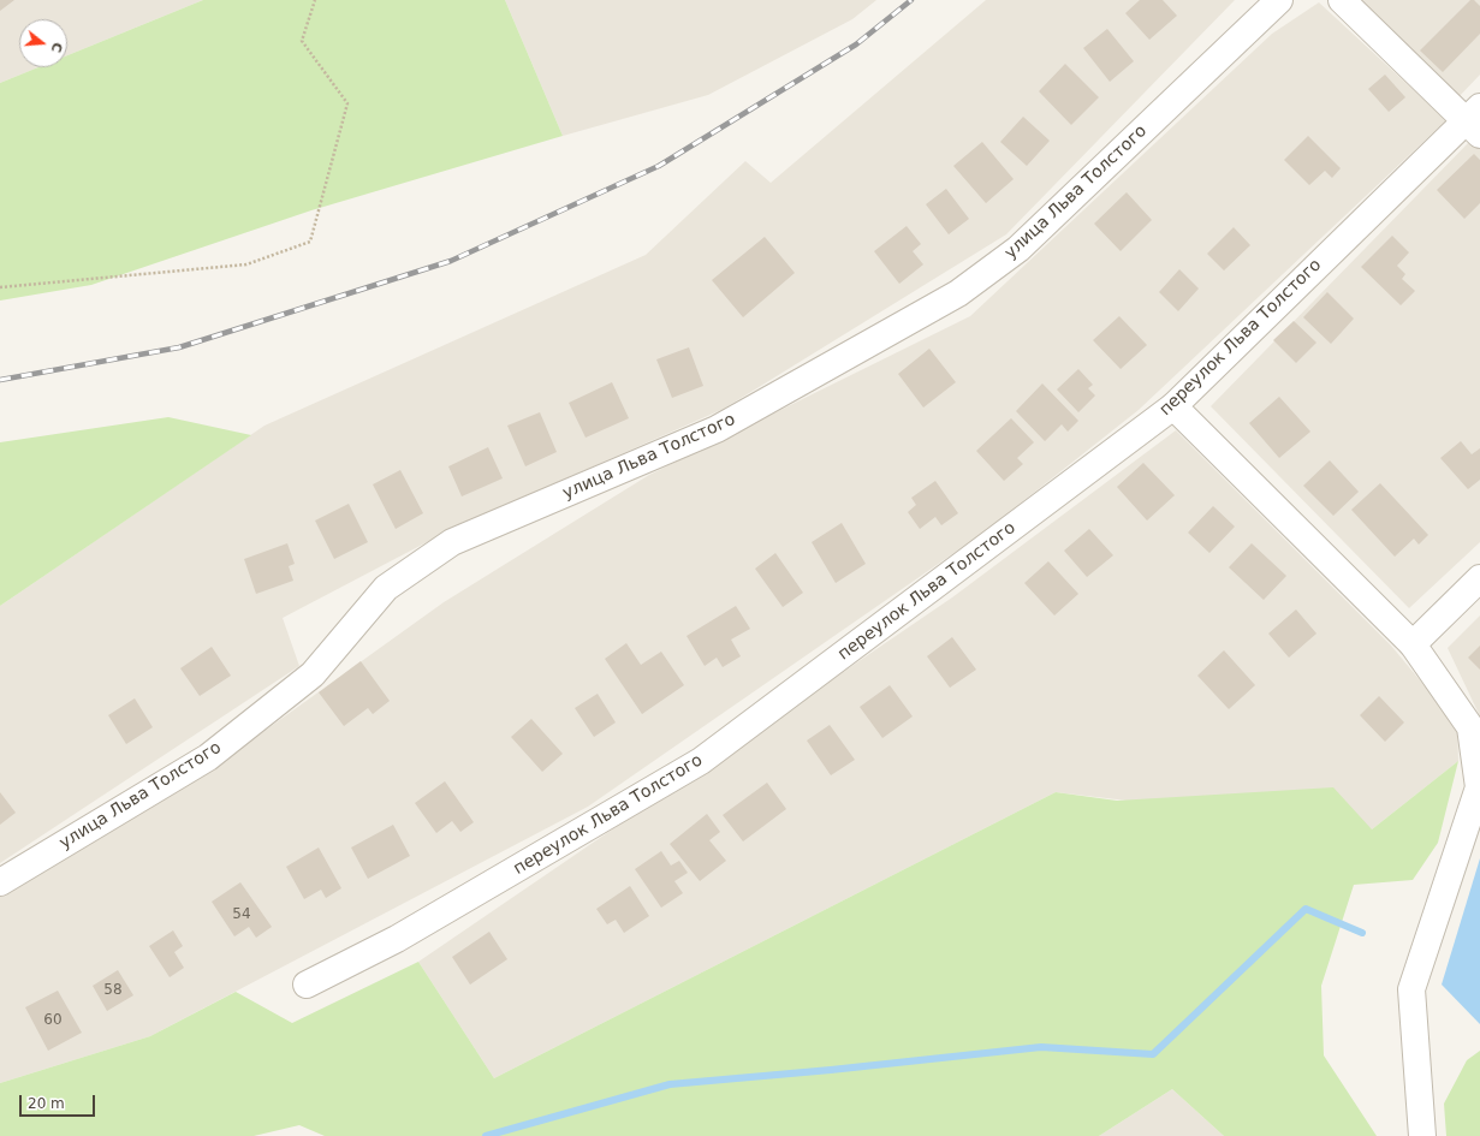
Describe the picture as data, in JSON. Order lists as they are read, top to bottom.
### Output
{
  "streets": {
    "street": ["улица Льва Толстого", "переулок Льва Толстого"]
  },
  "house_numbers": ["54", "58", "60"],
  "scale_bar": "20 m",
  "north": "right"
}
